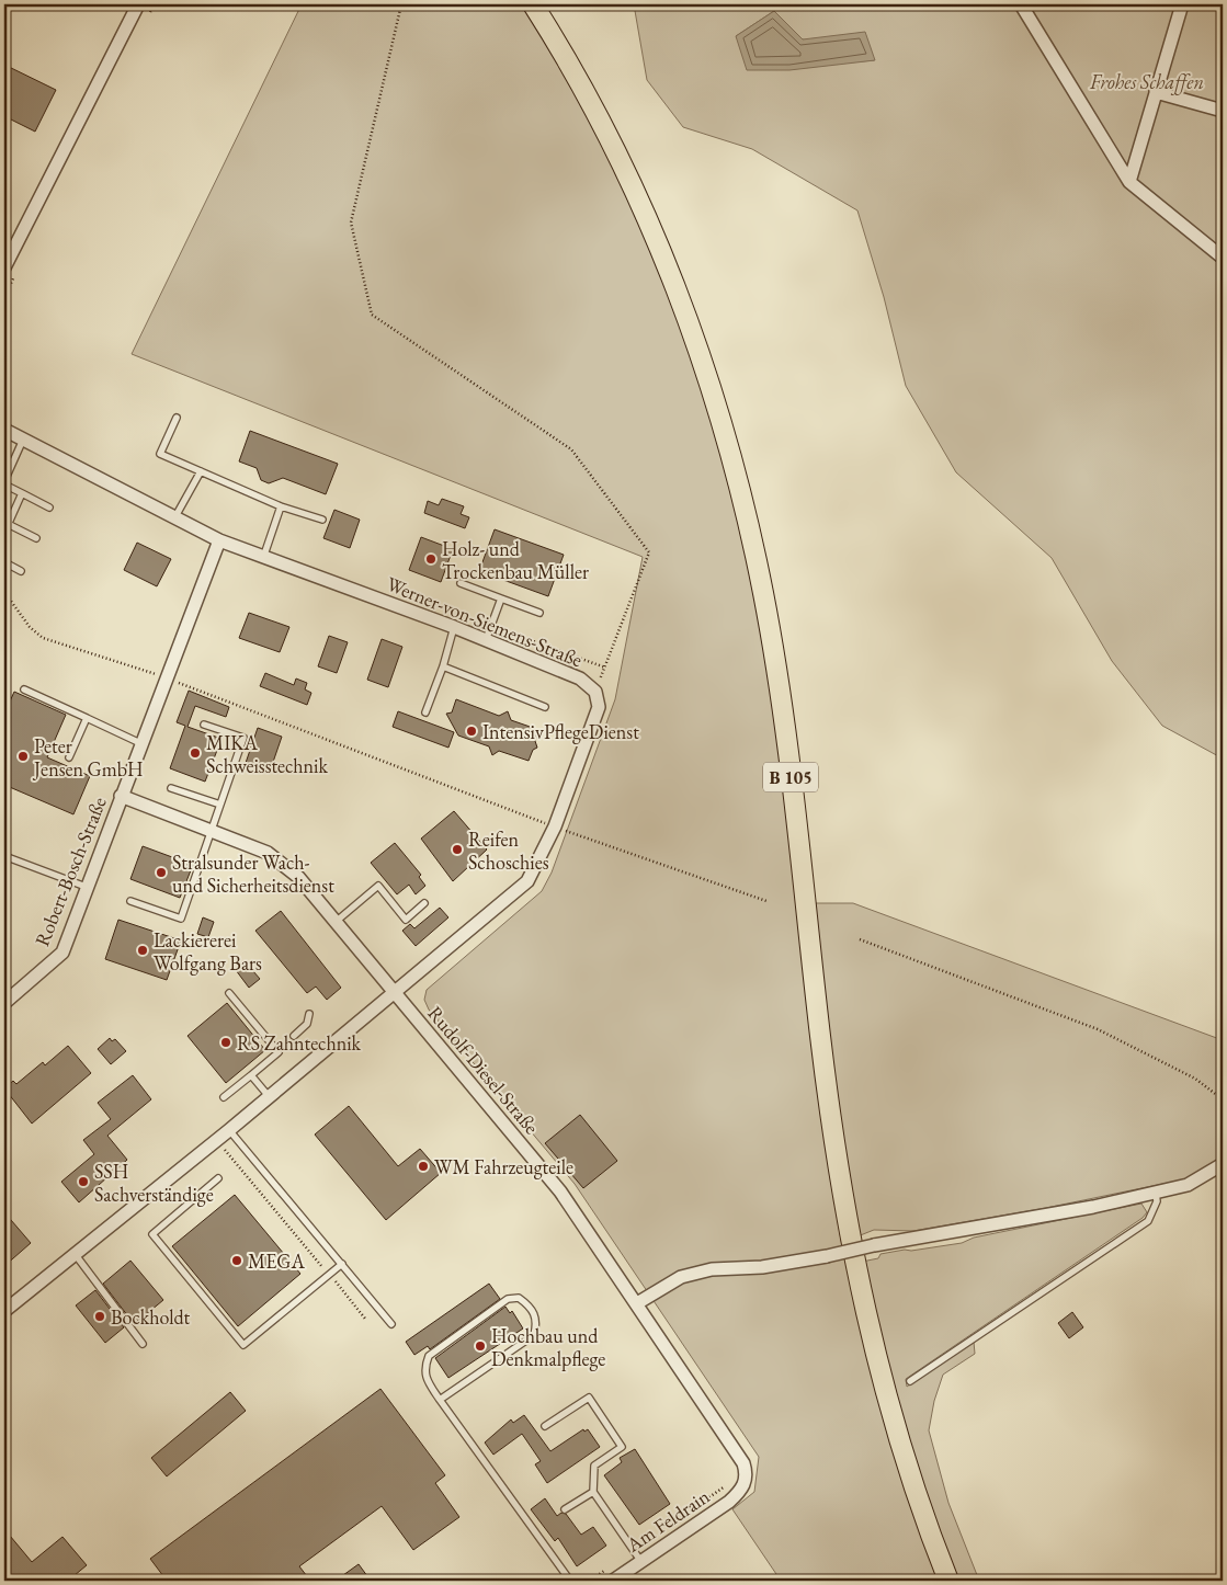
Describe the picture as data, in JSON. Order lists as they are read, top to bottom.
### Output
{
  "streets": {
    "highway": ["B 105"],
    "street": [
      "Werner-von-Siemens-Straße",
      "Robert-Bosch-Straße",
      "Rudolf-Diesel-Straße",
      "Am Feldrain"
    ]
  },
  "crossings": [
    ["Werner-von-Siemens-Straße", "Rudolf-Diesel-Straße"],
    ["Robert-Bosch-Straße", "Rudolf-Diesel-Straße"],
    ["Rudolf-Diesel-Straße", "Am Feldrain"]
  ],
  "parks": ["Frohes Schaffen"],
  "places": [
    "Holz- und Trockenbau Müller",
    "IntensivPflegeDienst",
    "MIKA Schweisstechnik",
    "Peter Jensen GmbH",
    "Reifen Schoschies",
    "Stralsunder Wach- und Sicherheitsdienst",
    "Lackiererei Wolfgang Bars",
    "RS Zahntechnik",
    "WM Fahrzeugteile",
    "SSH Sachverständige",
    "MEGA",
    "Bockholdt",
    "Hochbau und Denkmalpflege"
  ]
}
